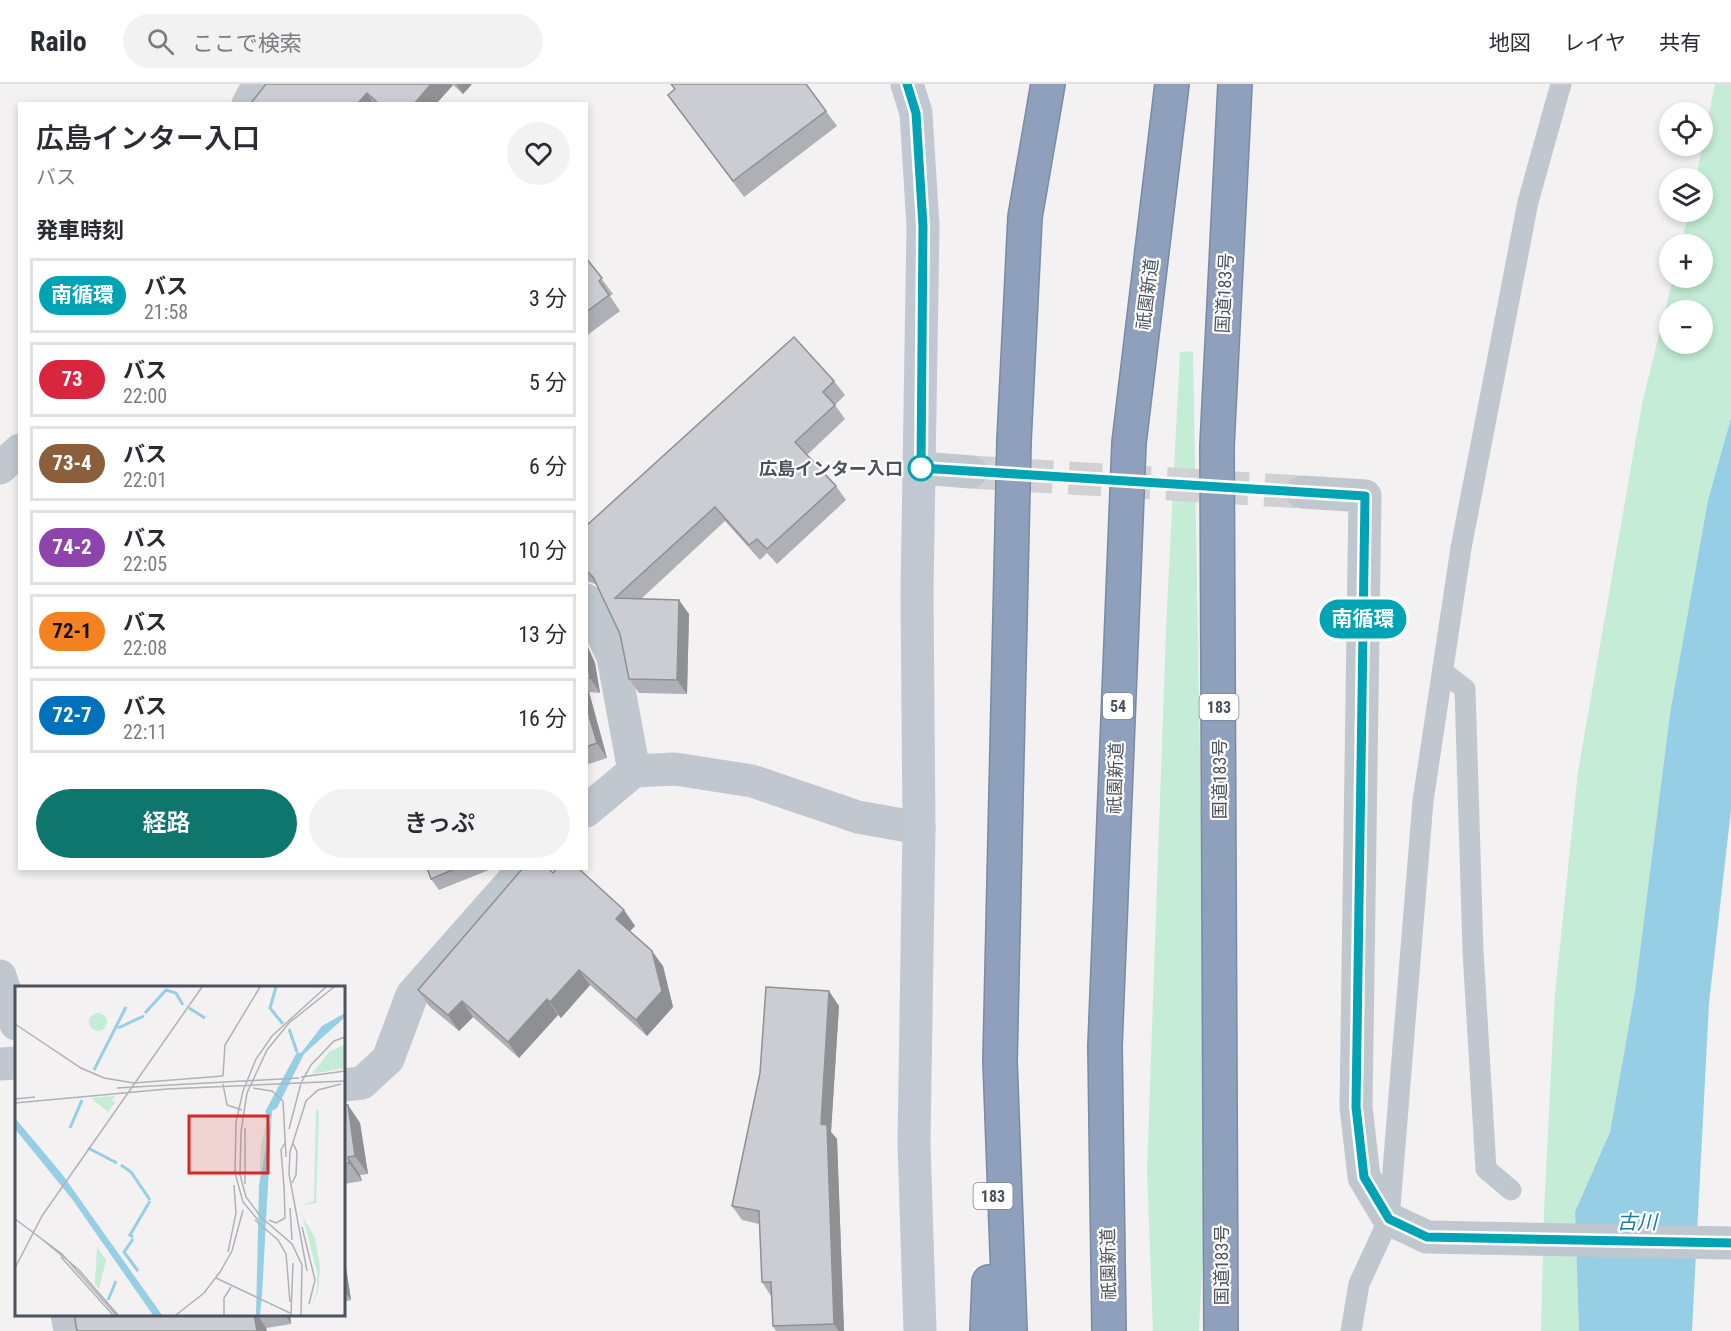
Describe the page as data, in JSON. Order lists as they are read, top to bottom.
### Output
{
  "streets": {
    "highway": [
      "国道183号",
      "祇園新道",
      "54",
      "183"
    ]
  },
  "water": ["古川"],
  "places": ["広島インター入口"],
  "lines": ["bus line 南循環"],
  "page": {
    "header": "Railo",
    "search": "ここで検索",
    "nav": ["地図", "レイヤ", "共有"],
    "on_map": "南循環",
    "map_buttons": ["+", "−"],
    "heading": [
      ["広島インター入口", "バス"],
      "発車時刻"
    ],
    "list": [
      {
        "mark": "南循環",
        "name": "バス",
        "note": "21:58",
        "value": "3 分"
      },
      {
        "mark": "73",
        "name": "バス",
        "note": "22:00",
        "value": "5 分"
      },
      {
        "mark": "73-4",
        "name": "バス",
        "note": "22:01",
        "value": "6 分"
      },
      {
        "mark": "74-2",
        "name": "バス",
        "note": "22:05",
        "value": "10 分"
      },
      {
        "mark": "72-1",
        "name": "バス",
        "note": "22:08",
        "value": "13 分"
      },
      {
        "mark": "72-7",
        "name": "バス",
        "note": "22:11",
        "value": "16 分"
      }
    ],
    "buttons": ["経路", "きっぷ"]
  }
}
